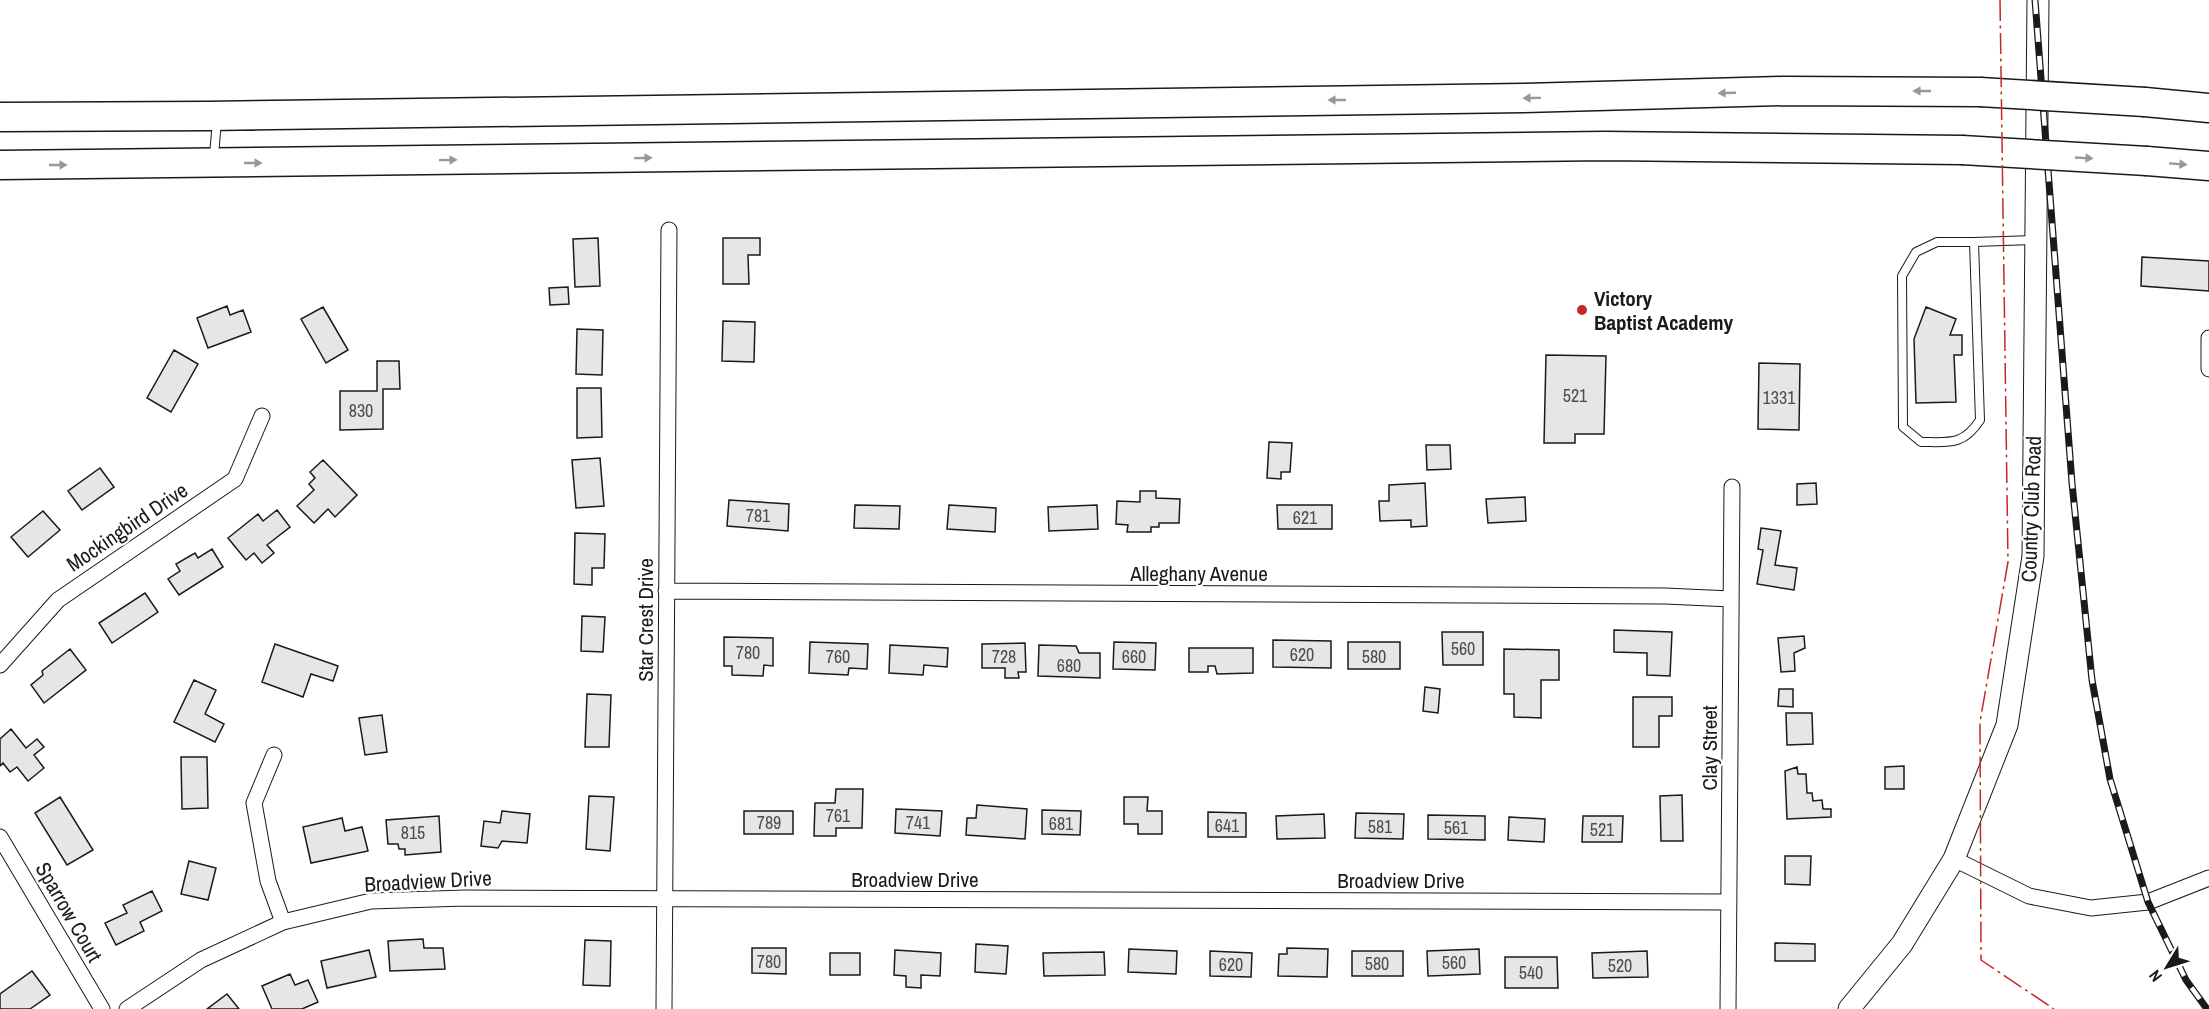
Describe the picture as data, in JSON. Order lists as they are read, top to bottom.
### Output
{
  "streets": {
    "street": [
      "Country Club Road",
      "Mockingbird Drive",
      "Alleghany Avenue",
      "Star Crest Drive",
      "Clay Street",
      "Broadview Drive",
      "Sparrow Court"
    ]
  },
  "crossings": [
    ["Alleghany Avenue", "Star Crest Drive"],
    ["Alleghany Avenue", "Clay Street"],
    ["Star Crest Drive", "Broadview Drive"],
    ["Clay Street", "Broadview Drive"]
  ],
  "places": ["Victory Baptist Academy"],
  "house_numbers": [
    "521",
    "1331",
    "830",
    "781",
    "621",
    "560",
    "780",
    "620",
    "760",
    "728",
    "660",
    "580",
    "680",
    "761",
    "789",
    "741",
    "681",
    "641",
    "581",
    "561",
    "521",
    "815",
    "780",
    "560",
    "580",
    "620",
    "520",
    "540"
  ],
  "north": "bottom left"
}
